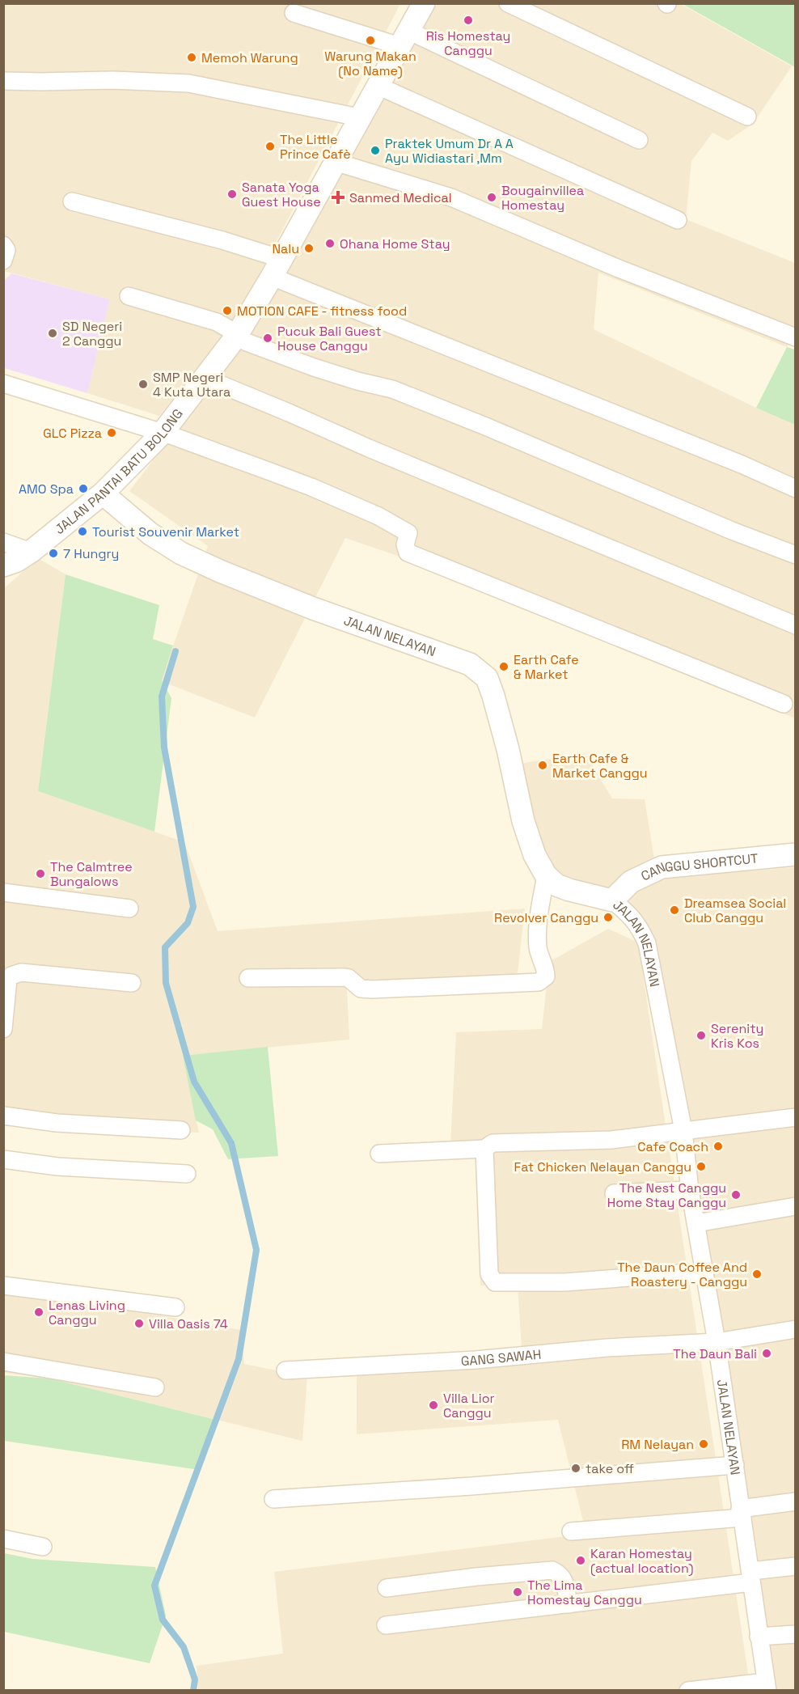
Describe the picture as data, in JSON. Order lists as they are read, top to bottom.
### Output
{
  "streets": {
    "street": [
      "JALAN PANTAI BATU BOLONG",
      "JALAN NELAYAN",
      "CANGGU SHORTCUT",
      "GANG SAWAH"
    ]
  },
  "crossings": [
    ["JALAN PANTAI BATU BOLONG", "JALAN NELAYAN"],
    ["JALAN NELAYAN", "CANGGU SHORTCUT"],
    ["JALAN NELAYAN", "GANG SAWAH"]
  ],
  "places": {
    "other": [
      "Ris Homestay Canggu",
      "Warung Makan (No Name)",
      "Memoh Warung",
      "The Little Prince Cafè",
      "Praktek Umum Dr A A Ayu Widiastari ,Mm",
      "Sanata Yoga Guest House",
      "Bougainvillea Homestay",
      "Ohana Home Stay",
      "Nalu",
      "MOTION CAFE - fitness food",
      "SD Negeri 2 Canggu",
      "Pucuk Bali Guest House Canggu",
      "SMP Negeri 4 Kuta Utara",
      "GLC Pizza",
      "AMO Spa",
      "Tourist Souvenir Market",
      "7 Hungry",
      "Earth Cafe & Market",
      "Earth Cafe & Market Canggu",
      "The Calmtree Bungalows",
      "Dreamsea Social Club Canggu",
      "Revolver Canggu",
      "Serenity Kris Kos",
      "Cafe Coach",
      "Fat Chicken Nelayan Canggu",
      "The Nest Canggu Home Stay Canggu",
      "The Daun Coffee And Roastery - Canggu",
      "Lenas Living Canggu",
      "Villa Oasis 74",
      "The Daun Bali",
      "Villa Lior Canggu",
      "RM Nelayan",
      "take off",
      "Karan Homestay (actual location)",
      "The Lima Homestay Canggu"
    ],
    "health": ["Sanmed Medical"]
  }
}
